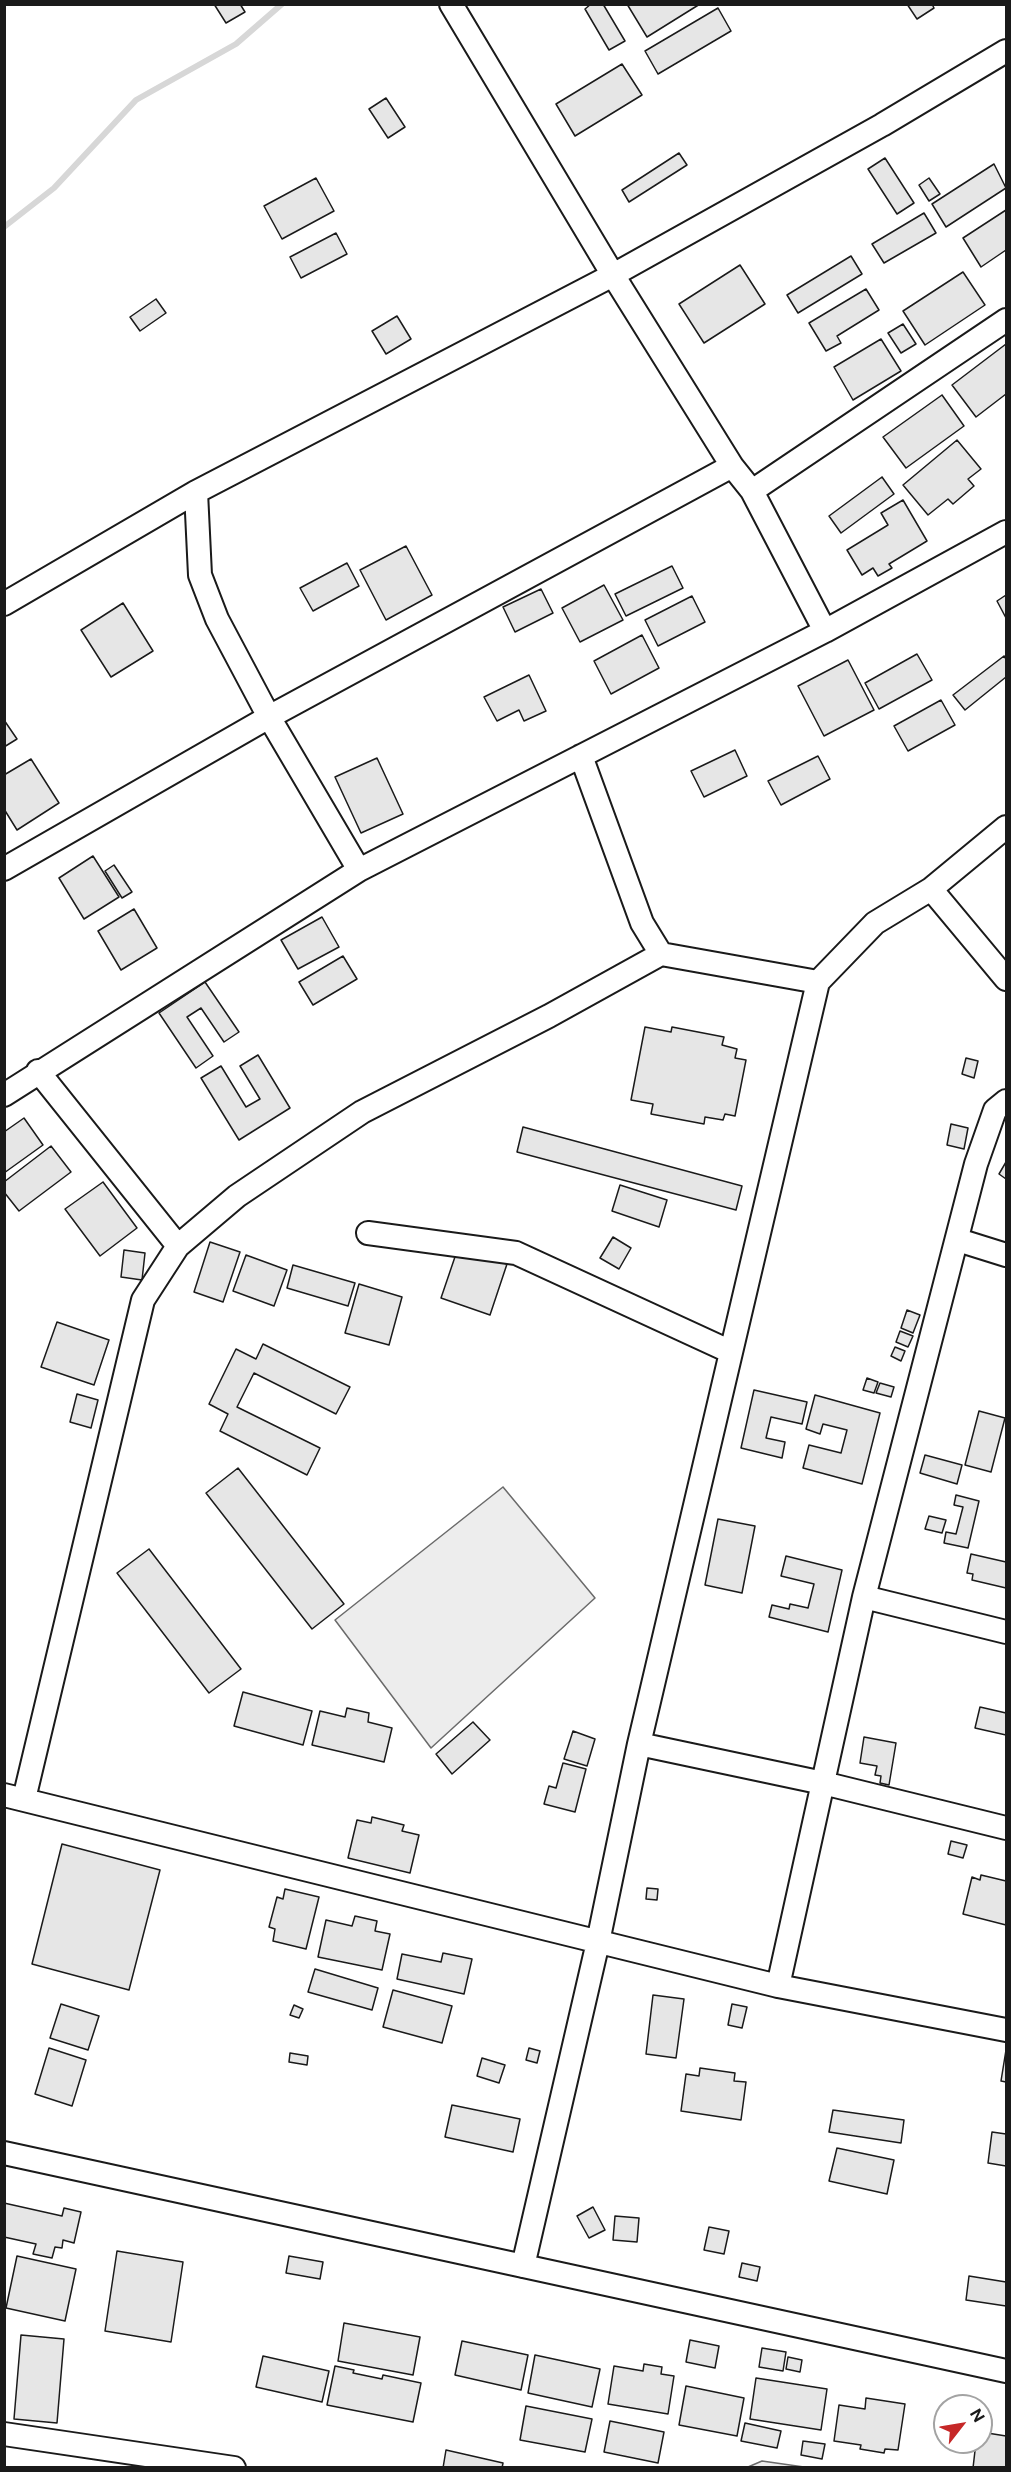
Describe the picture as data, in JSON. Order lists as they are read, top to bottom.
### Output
{
  "north": "top right"
}
